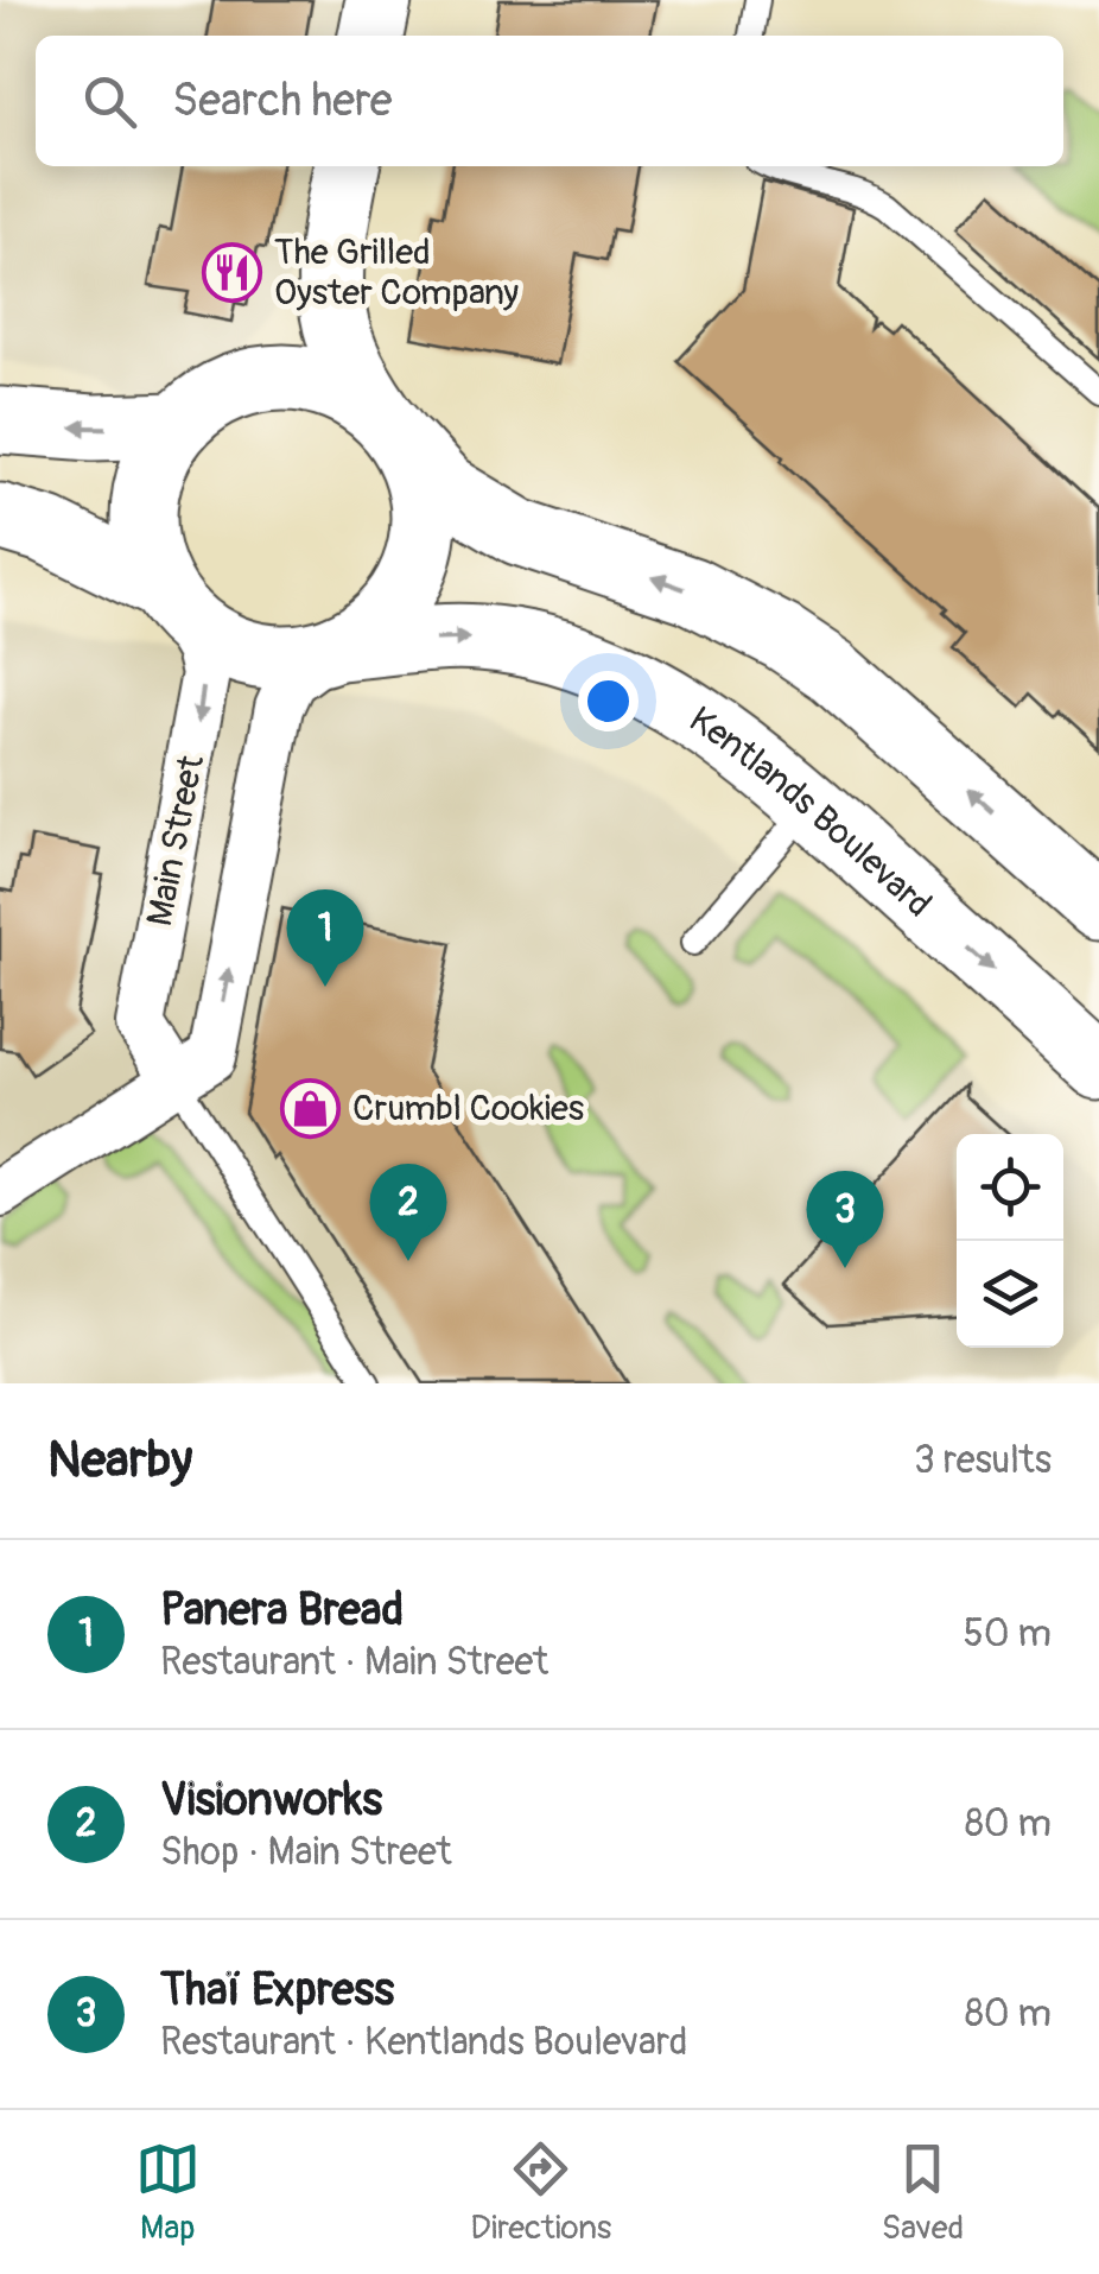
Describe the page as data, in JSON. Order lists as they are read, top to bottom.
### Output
{
  "streets": {
    "street": ["Kentlands Boulevard", "Main Street"]
  },
  "crossings": [
    ["Kentlands Boulevard", "Main Street"]
  ],
  "one_way": ["Main Street"],
  "places": {
    "restaurant": ["The Grilled Oyster Company"],
    "shop": ["Crumbl Cookies"]
  },
  "page": {
    "search": "Search here",
    "pins": ["1", "2", "3"],
    "heading": ["Nearby", "3 results"],
    "list": [
      {
        "mark": "1",
        "name": "Panera Bread",
        "note": "Restaurant · Main Street",
        "value": "50 m"
      },
      {
        "mark": "2",
        "name": "Visionworks",
        "note": "Shop · Main Street",
        "value": "80 m"
      },
      {
        "mark": "3",
        "name": "Thaï Express",
        "note": "Restaurant · Kentlands Boulevard",
        "value": "80 m"
      }
    ],
    "nav": ["Map", "Directions", "Saved"]
  }
}
